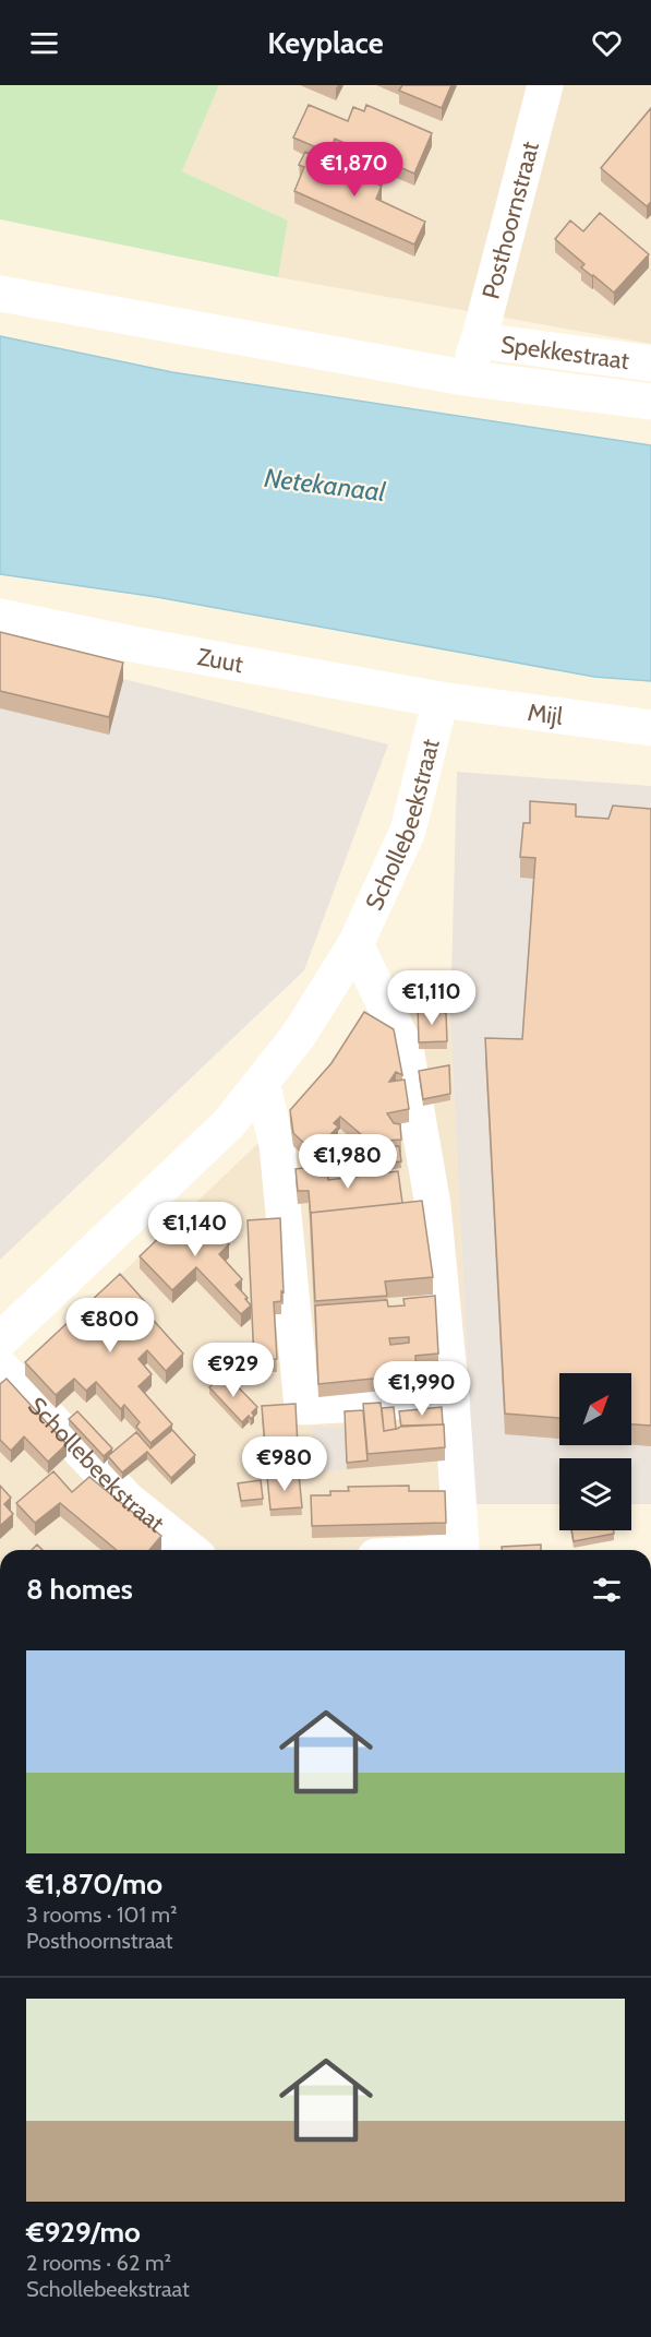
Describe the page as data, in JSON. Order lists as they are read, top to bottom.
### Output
{
  "streets": {
    "street": [
      "Posthoornstraat",
      "Spekkestraat",
      "Zuut",
      "Mijl",
      "Schollebeekstraat"
    ]
  },
  "crossings": [
    ["Posthoornstraat", "Spekkestraat"],
    ["Zuut", "Mijl"],
    ["Zuut", "Schollebeekstraat"],
    ["Mijl", "Schollebeekstraat"]
  ],
  "water": ["Netekanaal"],
  "north": "top right",
  "page": {
    "header": "Keyplace",
    "price": [
      "€1,870",
      "€1,110",
      "€1,980",
      "€1,140",
      "€800",
      "€929",
      "€1,990",
      "€980"
    ],
    "heading": "8 homes",
    "list": [
      {
        "name": "€1,870/mo",
        "note": "3 rooms · 101 m² · Posthoornstraat"
      },
      {
        "name": "€929/mo",
        "note": "2 rooms · 62 m² · Schollebeekstraat"
      }
    ]
  }
}
